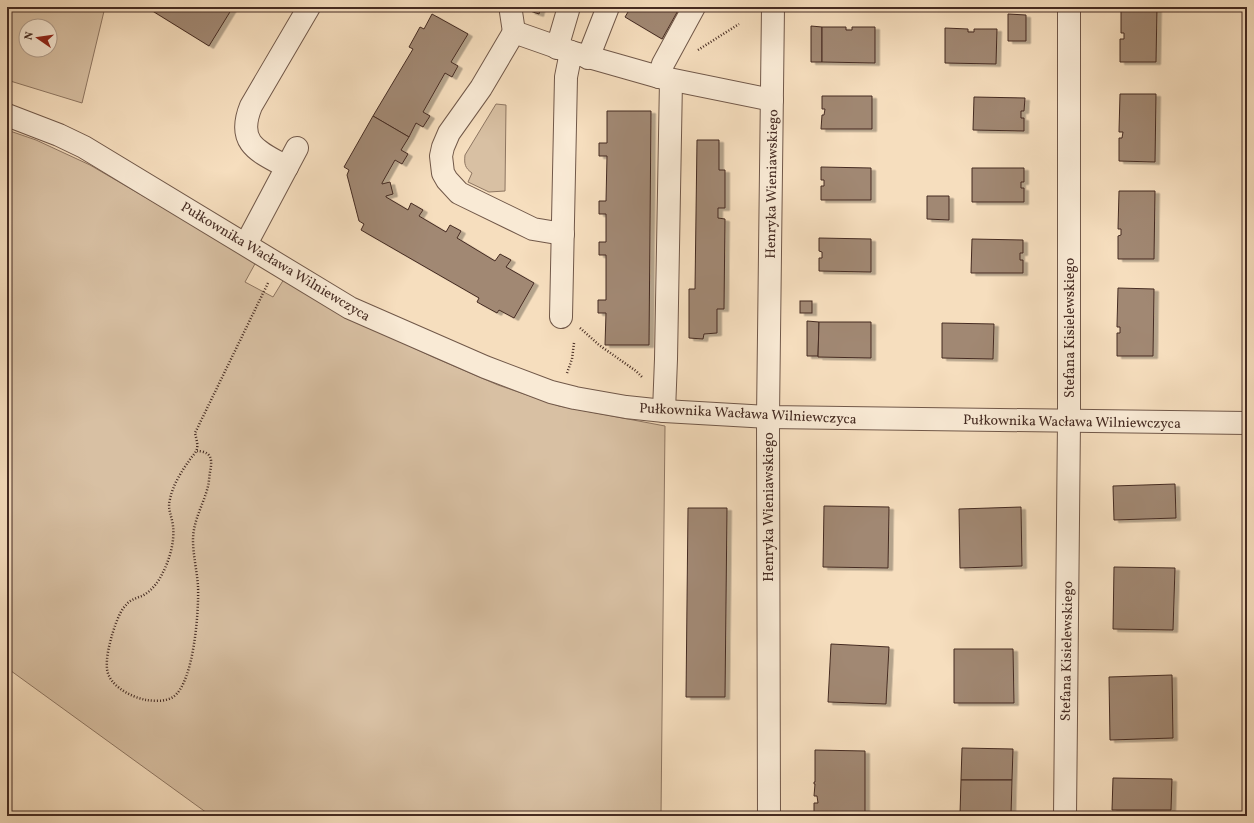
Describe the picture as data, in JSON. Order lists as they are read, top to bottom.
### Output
{
  "streets": {
    "street": ["Henryka Wieniawskiego", "Pułkownika Wacława Wilniewczyca", "Stefana Kisielewskiego"]
  },
  "crossings": [
    ["Henryka Wieniawskiego", "Pułkownika Wacława Wilniewczyca"],
    ["Pułkownika Wacława Wilniewczyca", "Stefana Kisielewskiego"]
  ],
  "north": "left"
}
